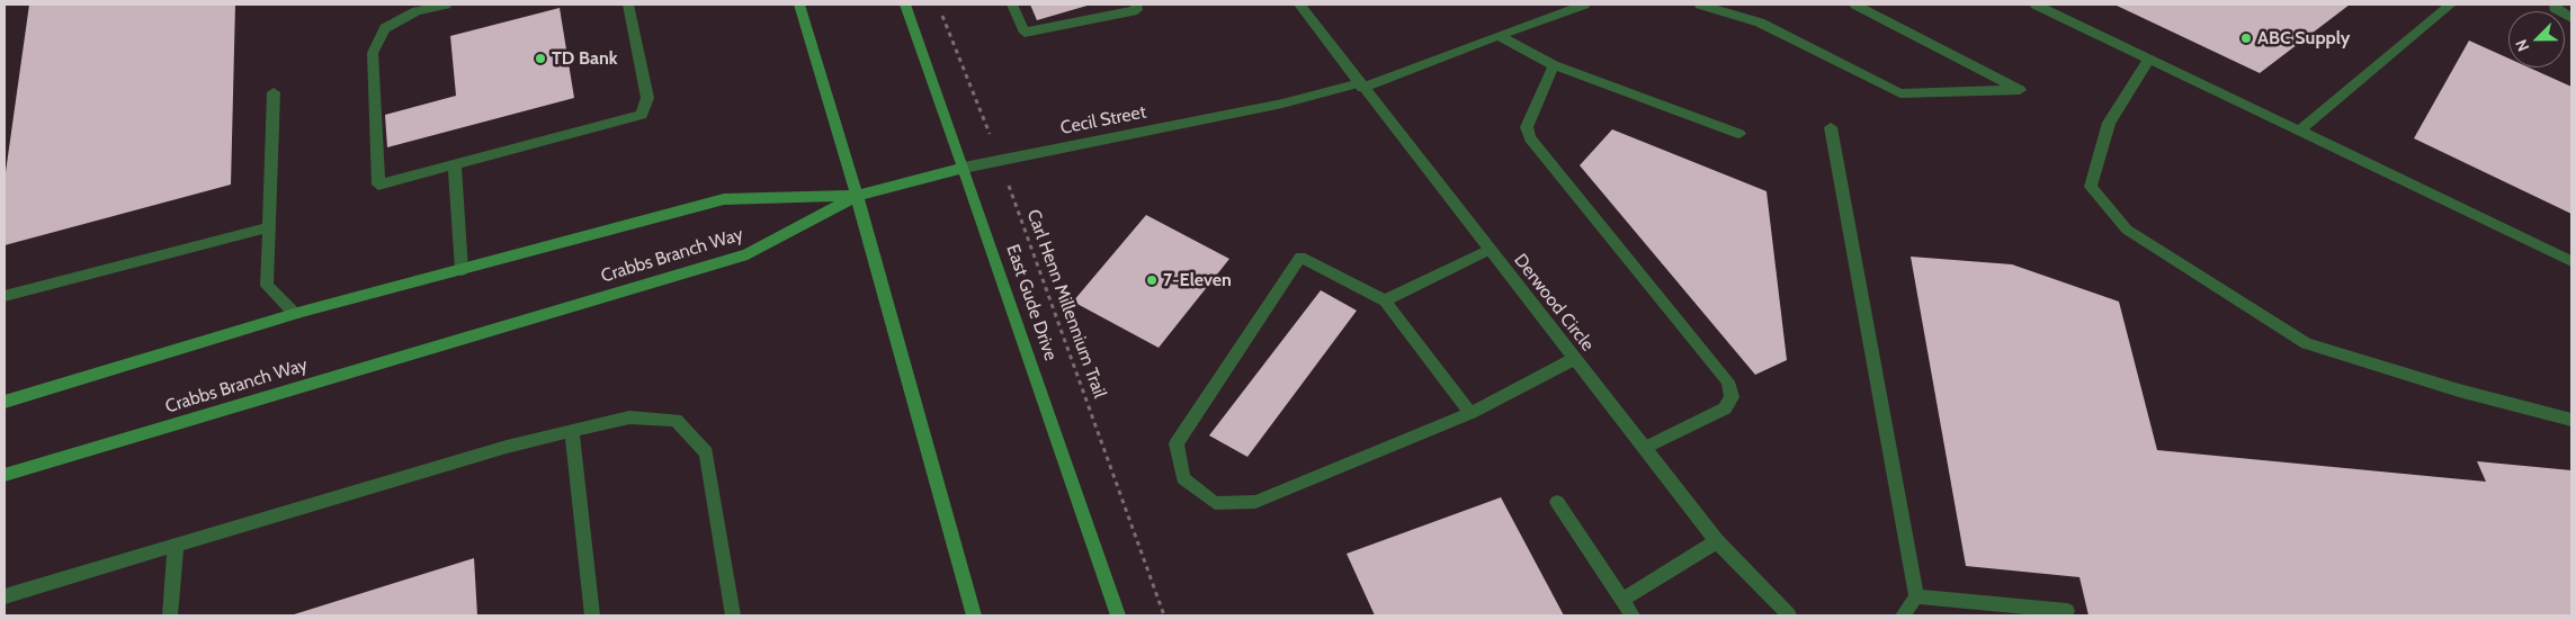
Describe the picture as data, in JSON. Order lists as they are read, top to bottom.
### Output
{
  "streets": {
    "street": [
      "Cecil Street",
      "Crabbs Branch Way",
      "East Gude Drive",
      "Derwood Circle"
    ],
    "path": ["Carl Henn Millennium Trail"]
  },
  "crossings": [
    ["Cecil Street", "Crabbs Branch Way"],
    ["Cecil Street", "East Gude Drive"],
    ["Cecil Street", "Derwood Circle"],
    ["Cecil Street", "Carl Henn Millennium Trail"]
  ],
  "places": ["ABC Supply", "TD Bank", "7-Eleven"],
  "north": "bottom left"
}
